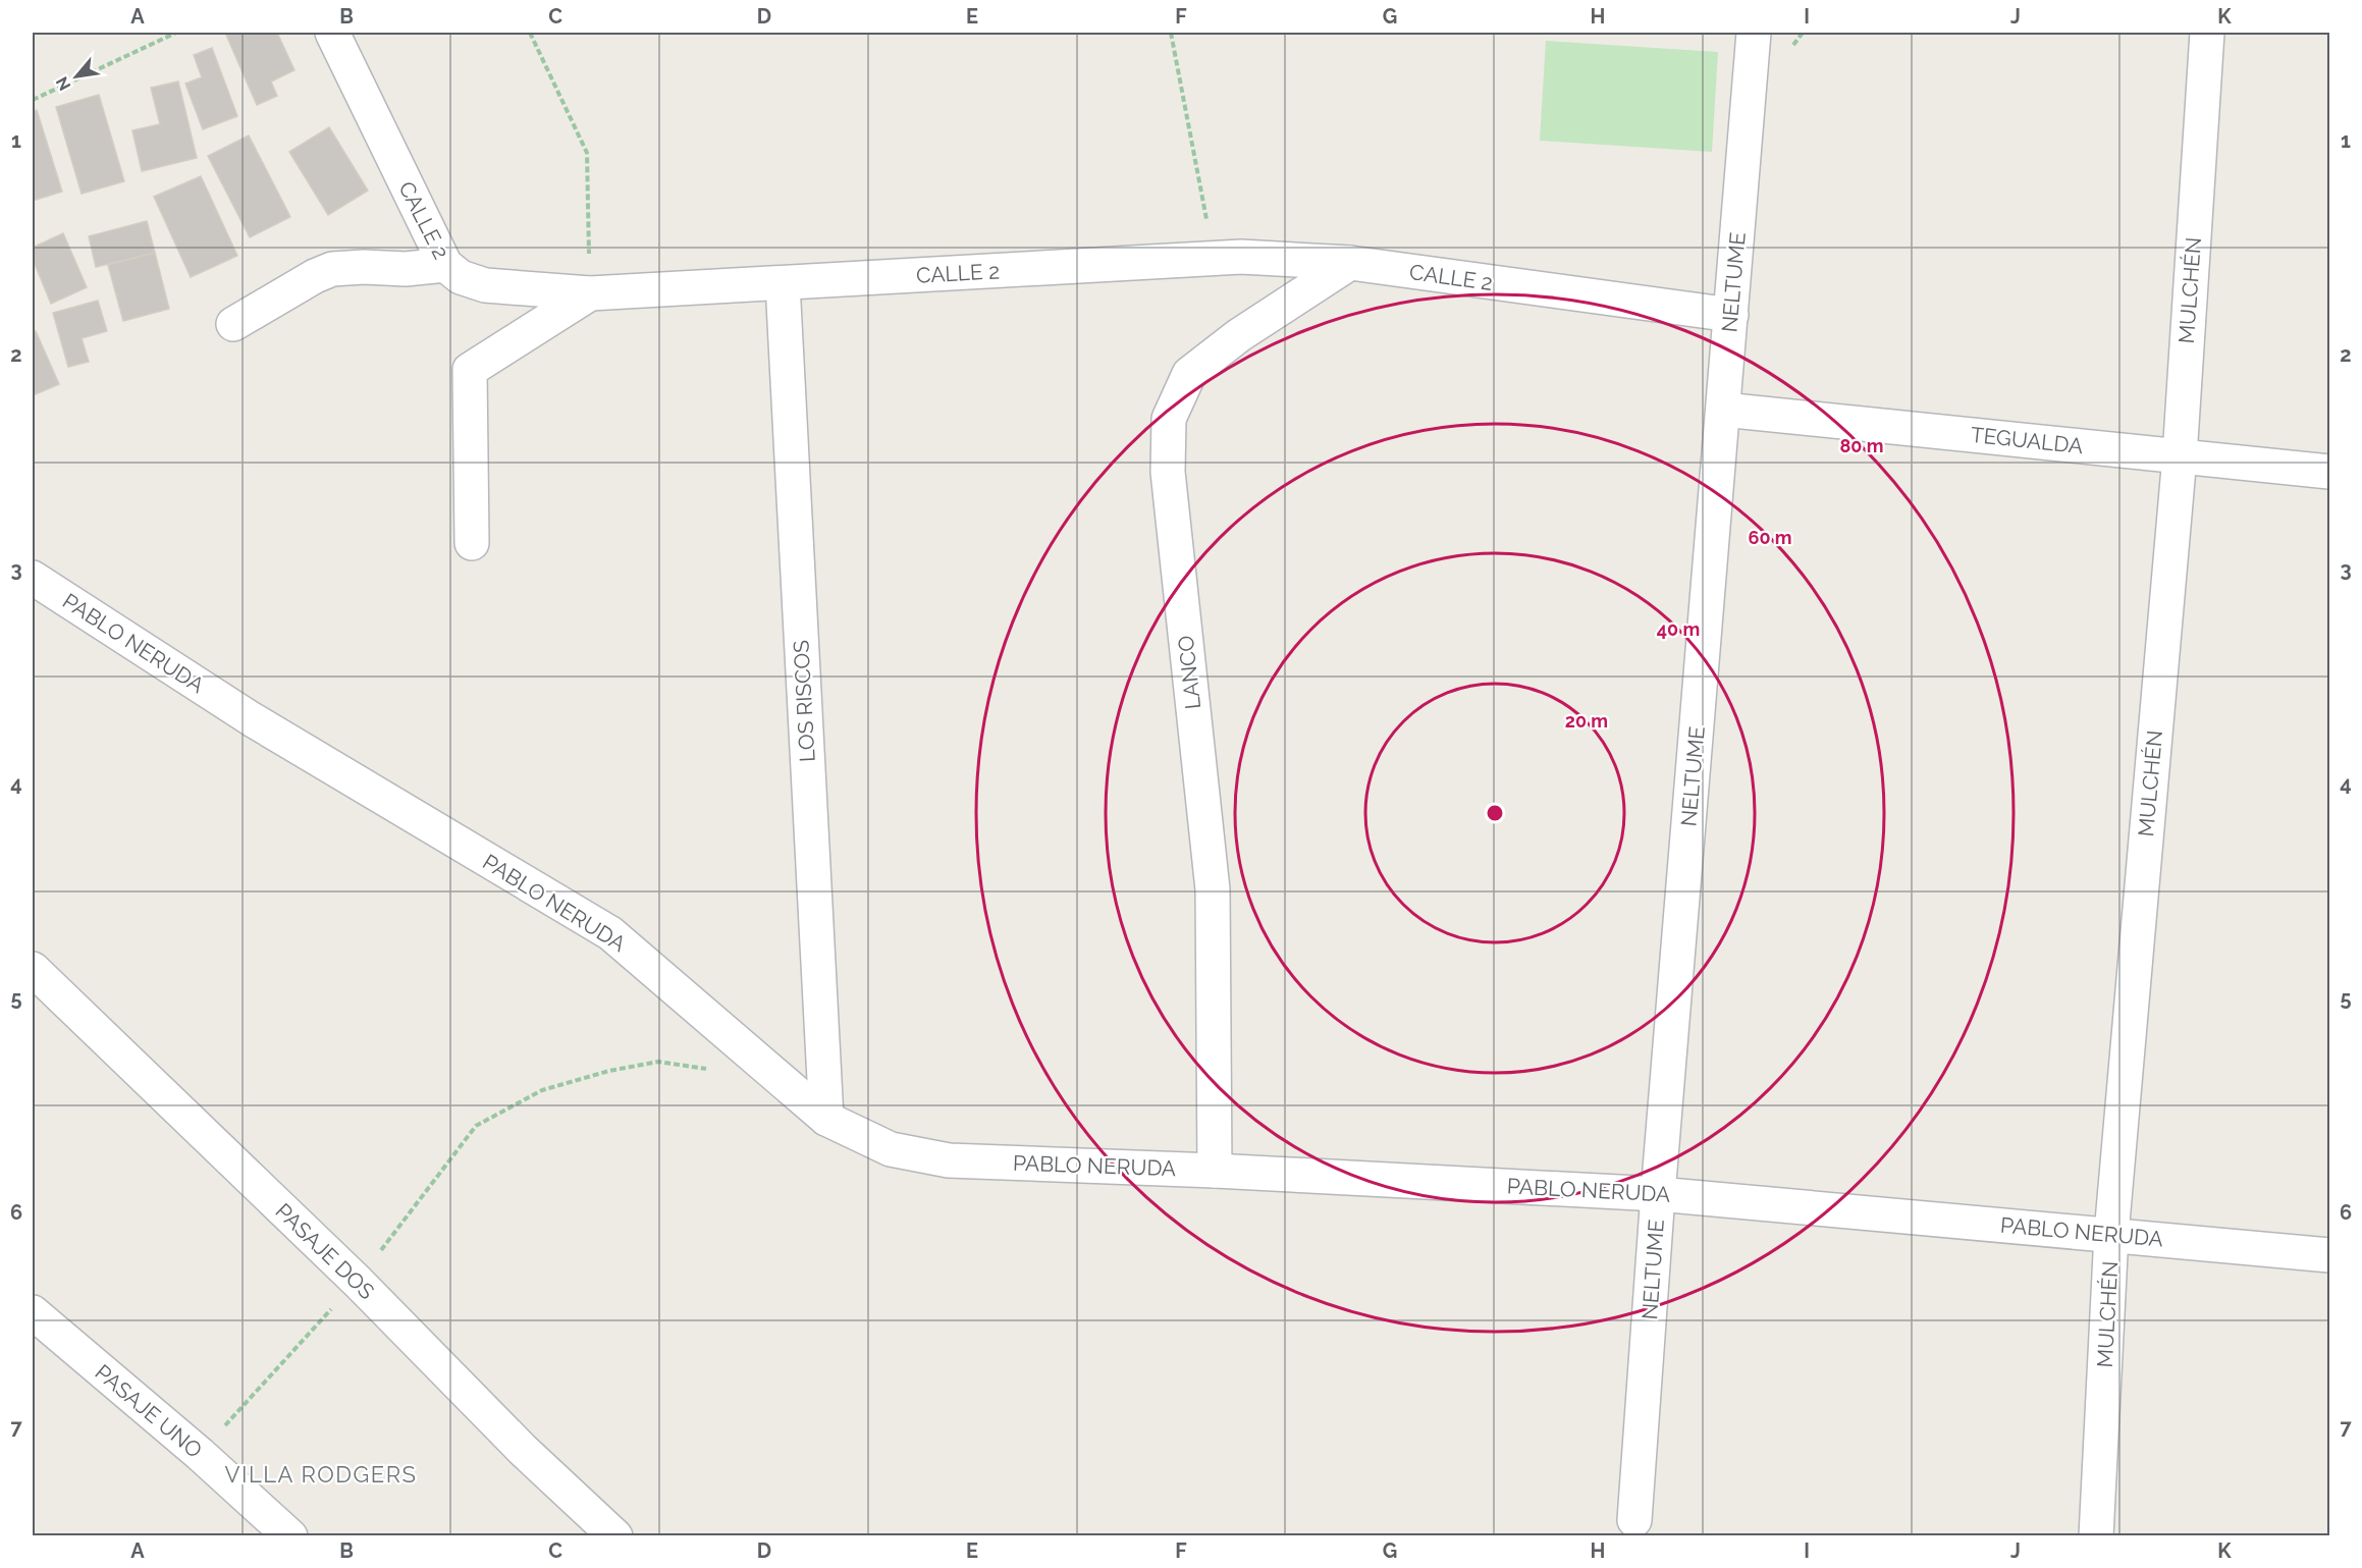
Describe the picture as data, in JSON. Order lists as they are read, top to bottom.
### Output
{
  "streets": {
    "street": [
      "CALLE 2",
      "NELTUME",
      "MULCHÉN",
      "TEGUALDA",
      "PABLO NERUDA",
      "LANCO",
      "LOS RISCOS",
      "PASAJE DOS",
      "PASAJE UNO"
    ]
  },
  "crossings": [
    ["CALLE 2", "NELTUME"],
    ["CALLE 2", "LANCO"],
    ["CALLE 2", "LOS RISCOS"],
    ["NELTUME", "TEGUALDA"],
    ["NELTUME", "PABLO NERUDA"],
    ["MULCHÉN", "TEGUALDA"],
    ["MULCHÉN", "PABLO NERUDA"],
    ["PABLO NERUDA", "LANCO"],
    ["PABLO NERUDA", "LOS RISCOS"]
  ],
  "districts": ["VILLA RODGERS"],
  "north": "bottom left",
  "grid": {
    "columns": [
      "A",
      "B",
      "C",
      "D",
      "E",
      "F",
      "G",
      "H",
      "I",
      "J",
      "K"
    ],
    "rows": [
      "1",
      "2",
      "3",
      "4",
      "5",
      "6",
      "7"
    ]
  },
  "rings": [
    "80 m",
    "60 m",
    "40 m",
    "20 m"
  ]
}
